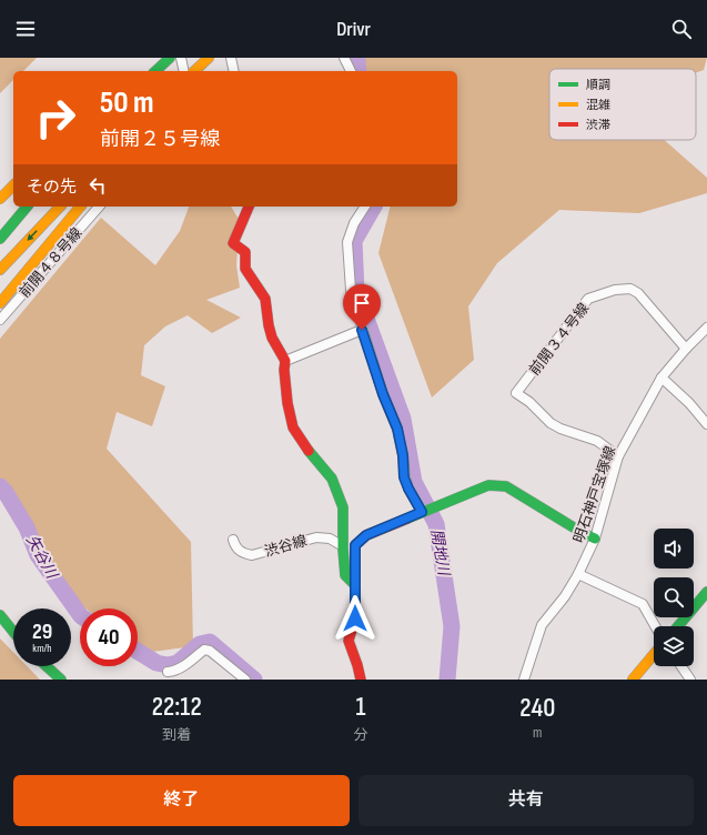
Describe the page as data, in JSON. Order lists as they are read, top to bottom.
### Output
{
  "streets": {
    "street": [
      "前開４８号線",
      "前開３４号線",
      "明石神戸宝塚線",
      "渋谷線"
    ]
  },
  "crossings": [
    ["前開３４号線", "明石神戸宝塚線"]
  ],
  "water": ["開地川", "矢谷川"],
  "legend": ["順調", "混雑", "渋滞"],
  "page": {
    "header": "Drivr",
    "turn": ["50 m", "前開２５号線"],
    "then": "その先",
    "speed": "29 km/h",
    "limit": "40",
    "eta": [
      "22:12",
      "到着",
      "1",
      "分",
      "240",
      "m"
    ],
    "buttons": ["終了", "共有"]
  }
}
